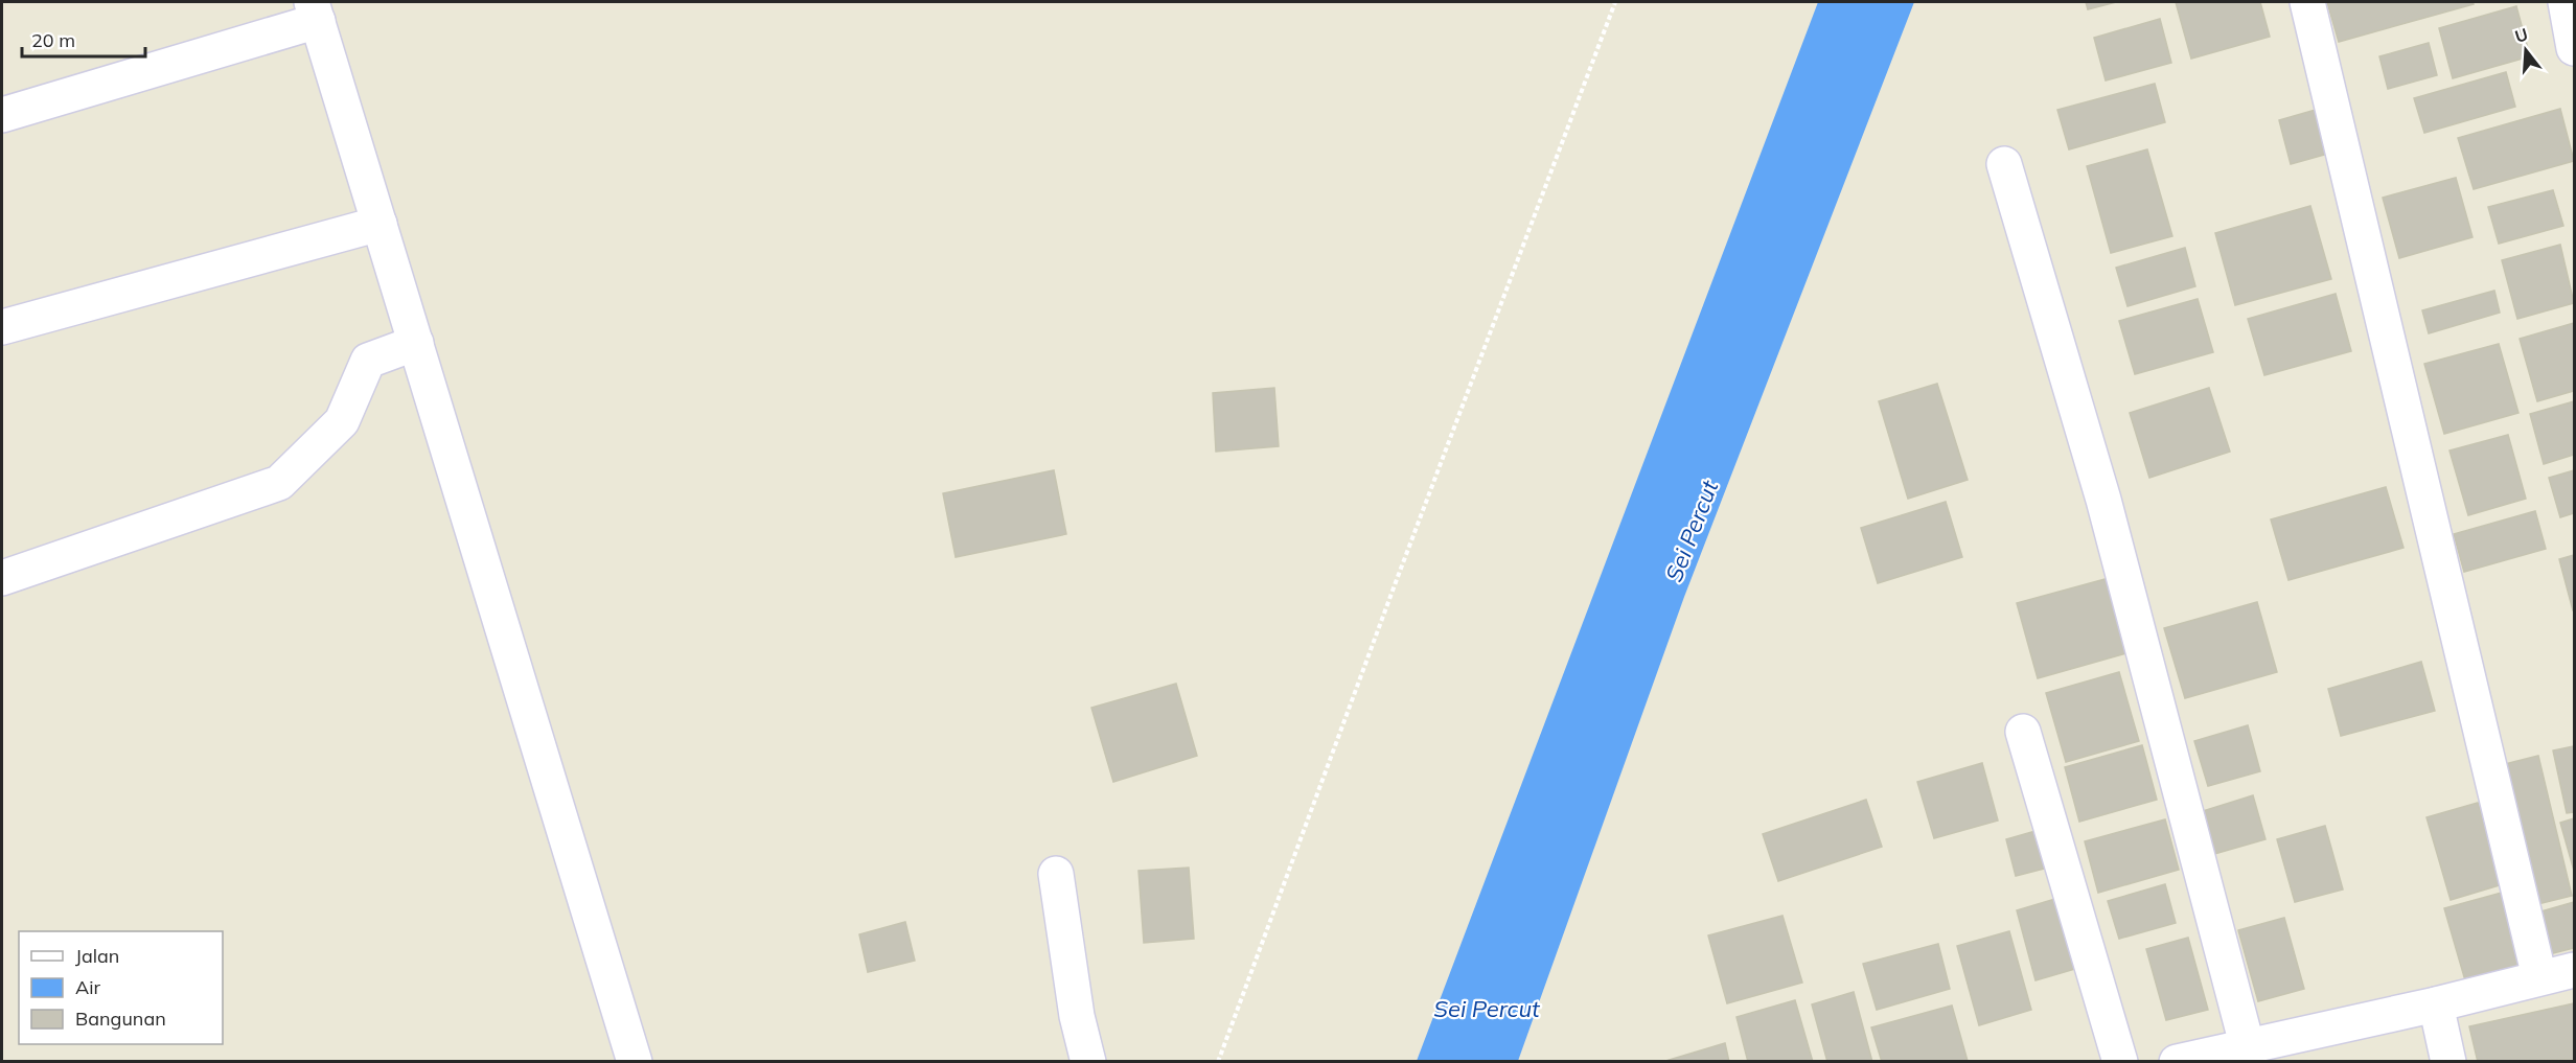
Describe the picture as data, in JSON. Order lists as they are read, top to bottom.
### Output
{
  "water": ["Sei Percut"],
  "legend": ["Jalan", "Air", "Bangunan"],
  "scale_bar": "20 m",
  "north": "top"
}
